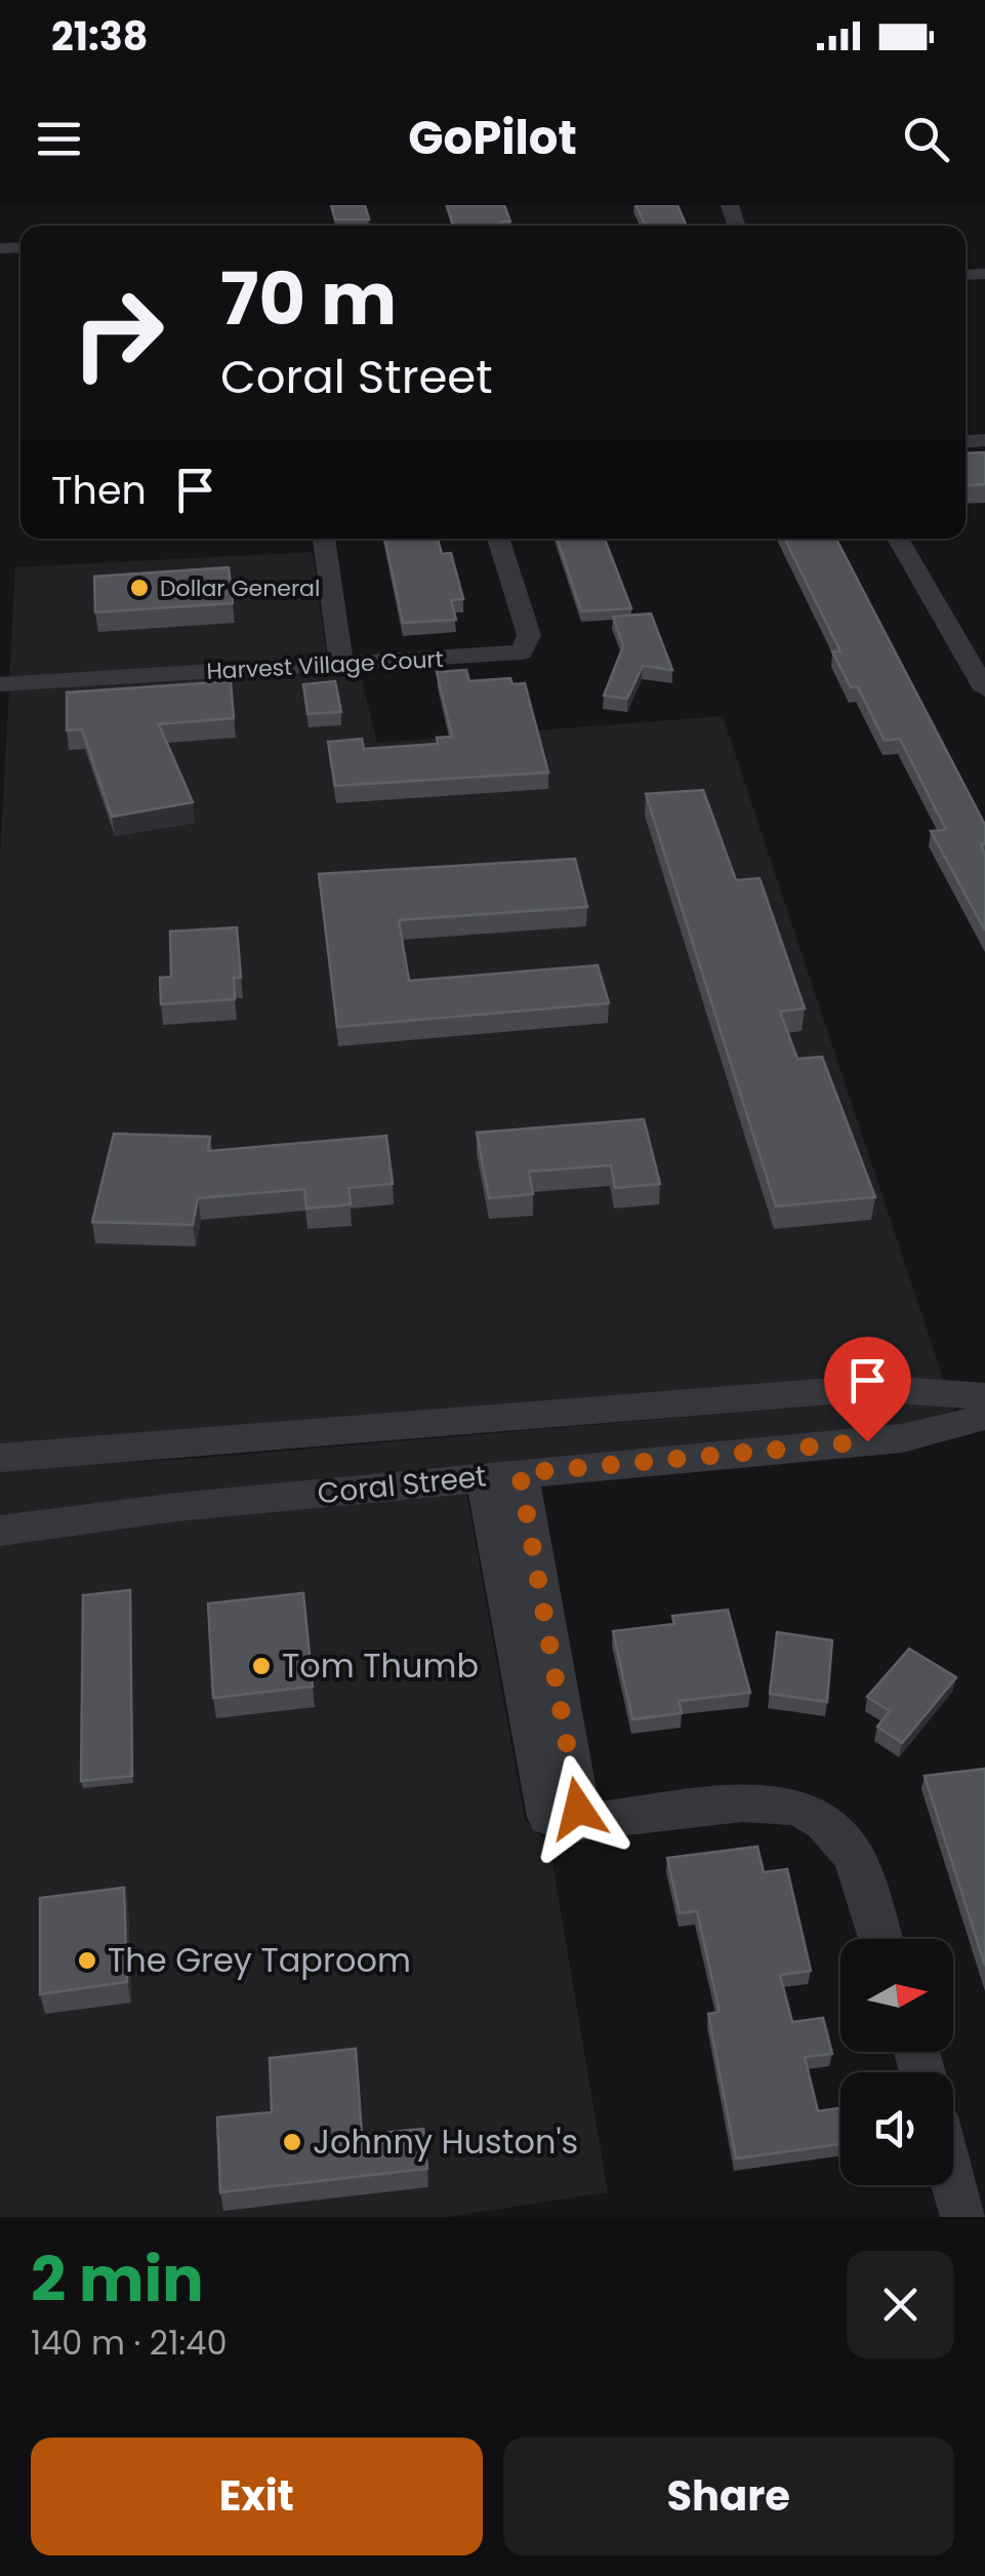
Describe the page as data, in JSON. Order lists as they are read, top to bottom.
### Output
{
  "streets": {
    "street": ["Harvest Village Court", "Coral Street"]
  },
  "places": [
    "Dollar General",
    "Tom Thumb",
    "The Grey Taproom",
    "Johnny Huston's"
  ],
  "north": "right",
  "page": {
    "status": "21:38",
    "header": "GoPilot",
    "turn": ["70 m", "Coral Street"],
    "then": "Then",
    "heading": ["2 min", "140 m · 21:40"],
    "buttons": ["Exit", "Share"]
  }
}
